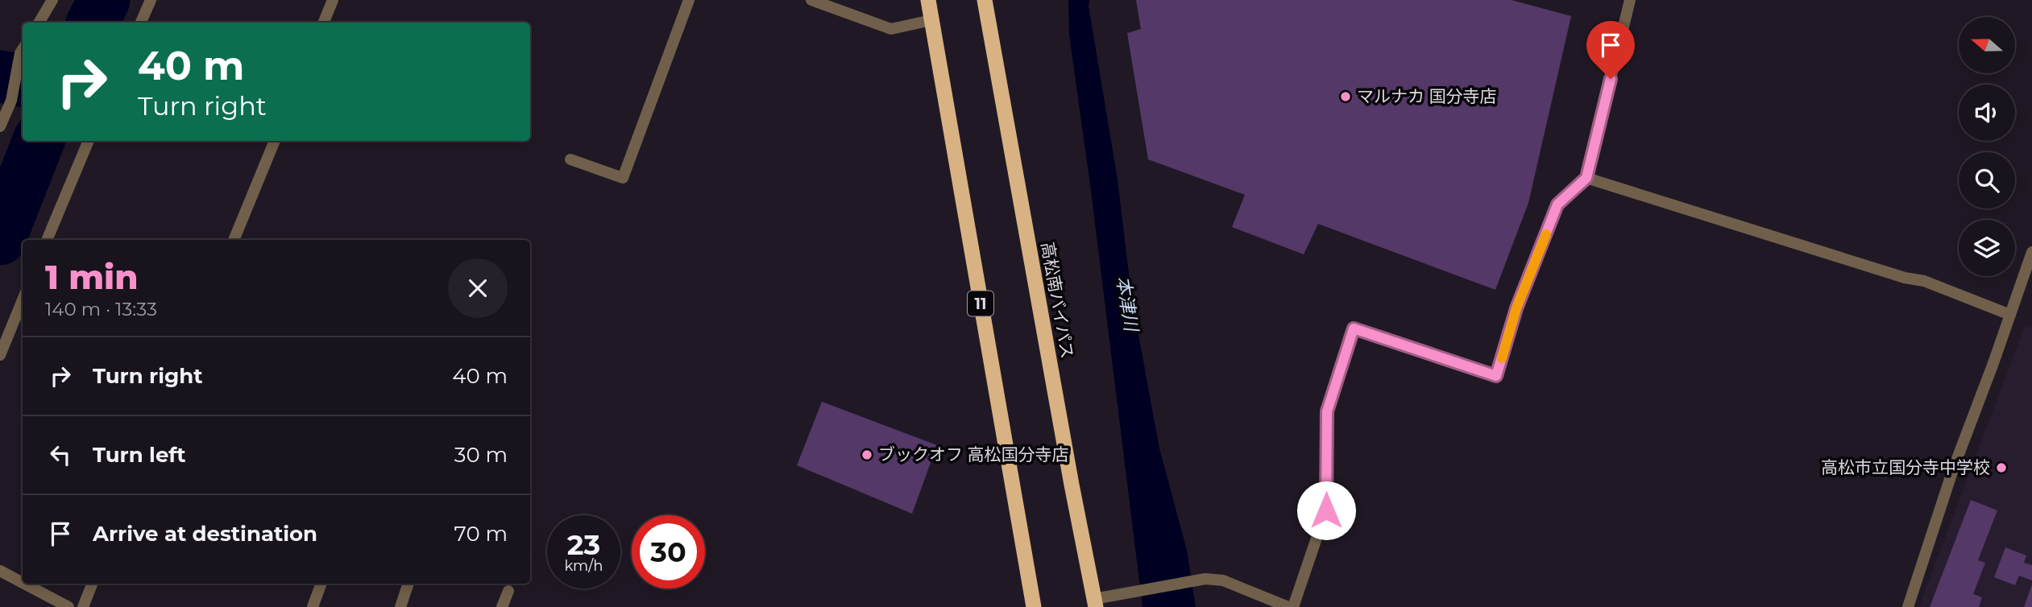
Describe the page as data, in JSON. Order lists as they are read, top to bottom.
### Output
{
  "streets": {
    "highway": ["高松南バイパス", "11"]
  },
  "water": ["本津川"],
  "places": ["マルナカ 国分寺店", "ブックオフ 高松国分寺店", "高松市立国分寺中学校"],
  "north": "left",
  "page": {
    "turn": ["40 m", "Turn right"],
    "heading": ["1 min", "140 m · 13:33"],
    "list": [
      {
        "name": "Turn right",
        "value": "40 m"
      },
      {
        "name": "Turn left",
        "value": "30 m"
      },
      {
        "name": "Arrive at destination",
        "value": "70 m"
      }
    ],
    "speed": "23 km/h",
    "limit": "30"
  }
}
